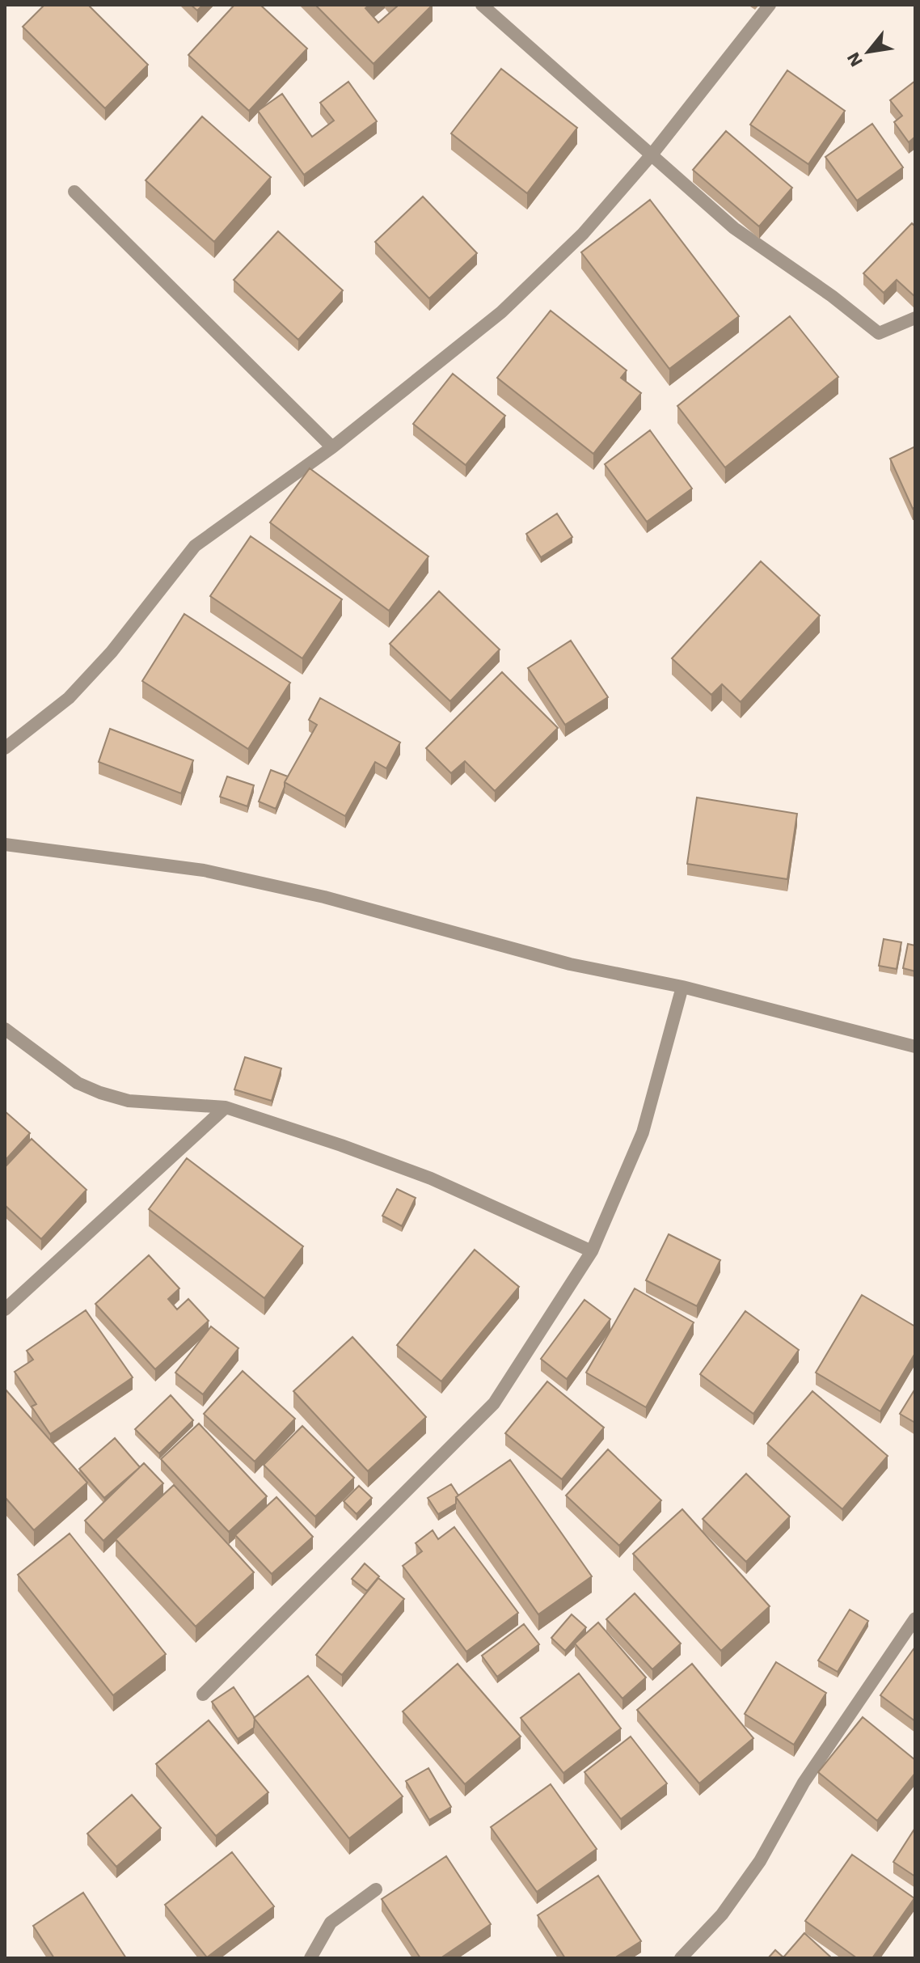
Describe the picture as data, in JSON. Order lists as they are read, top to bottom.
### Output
{
  "north": "bottom left"
}
